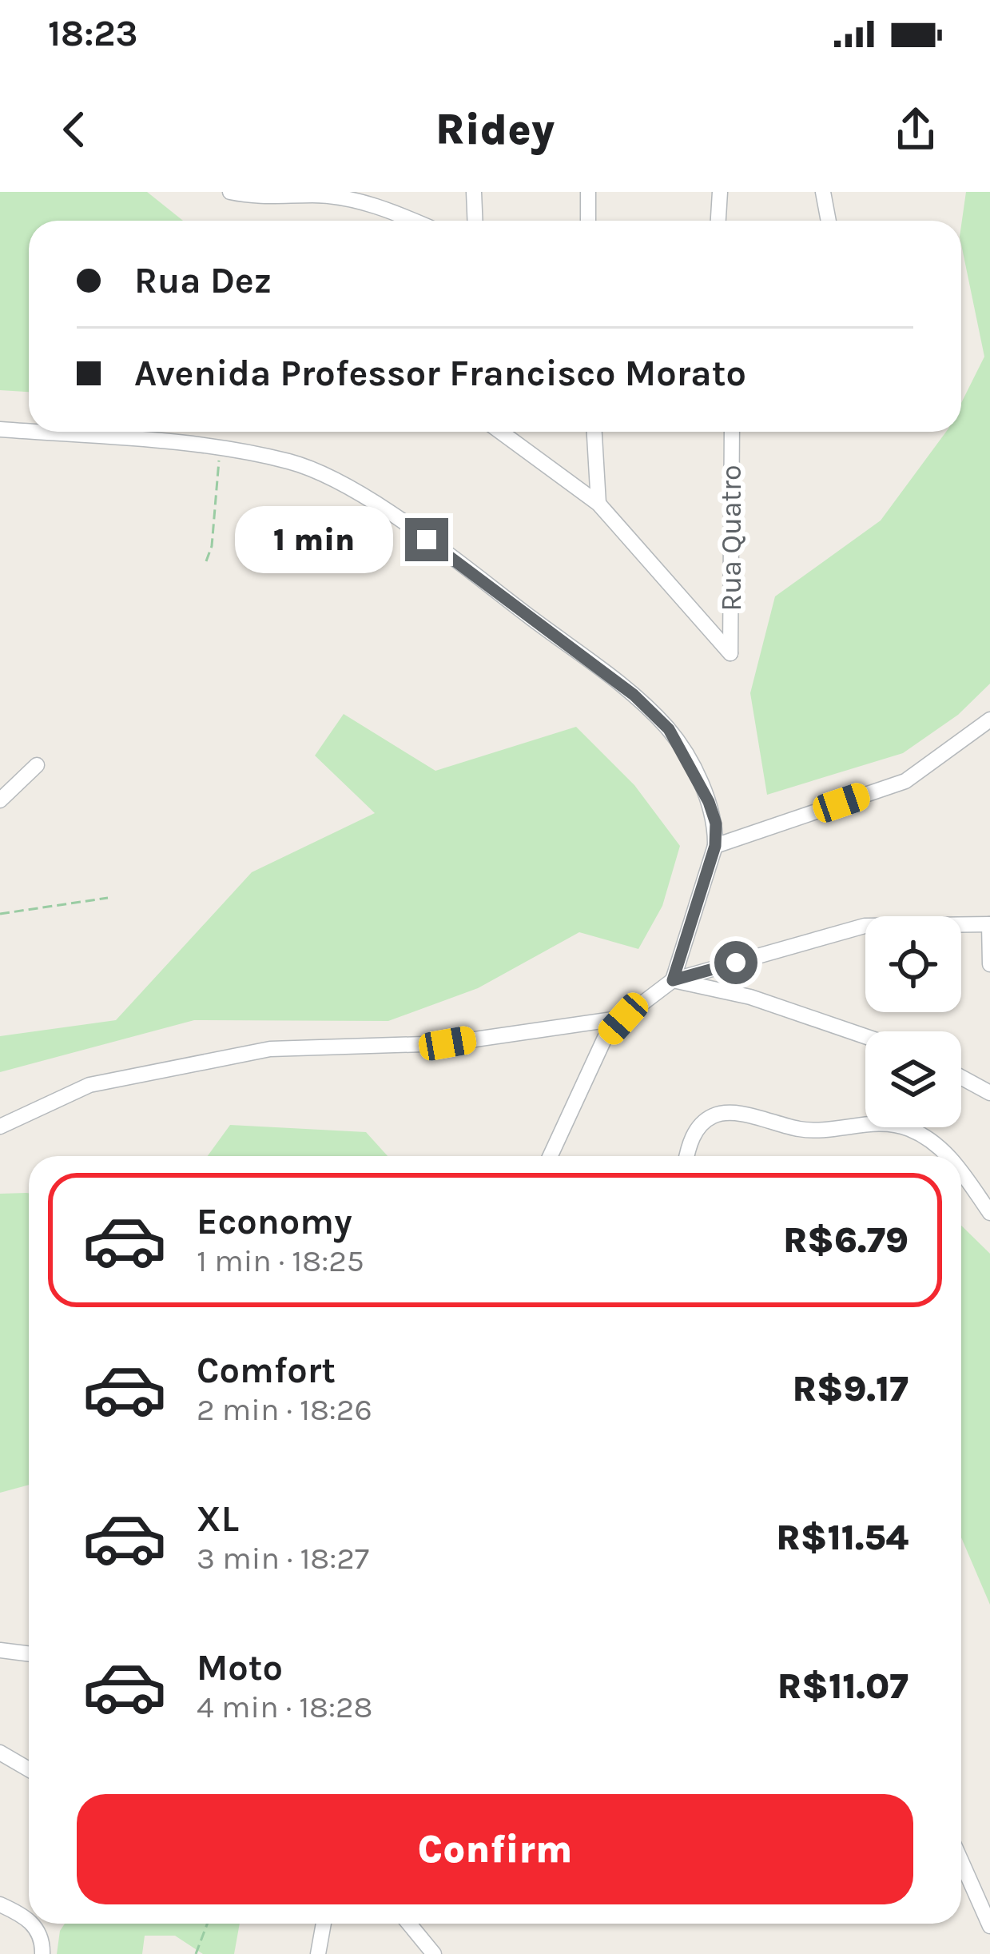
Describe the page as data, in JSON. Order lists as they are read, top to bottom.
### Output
{
  "streets": {
    "street": ["Rua Quatro"]
  },
  "page": {
    "status": "18:23",
    "header": "Ridey",
    "banner": ["Rua Dez", "Avenida Professor Francisco Morato"],
    "bubble": "1 min",
    "list": [
      {
        "name": "Economy",
        "note": "1 min · 18:25",
        "value": "R$6.79"
      },
      {
        "name": "Comfort",
        "note": "2 min · 18:26",
        "value": "R$9.17"
      },
      {
        "name": "XL",
        "note": "3 min · 18:27",
        "value": "R$11.54"
      },
      {
        "name": "Moto",
        "note": "4 min · 18:28",
        "value": "R$11.07"
      }
    ],
    "buttons": "Confirm"
  }
}
